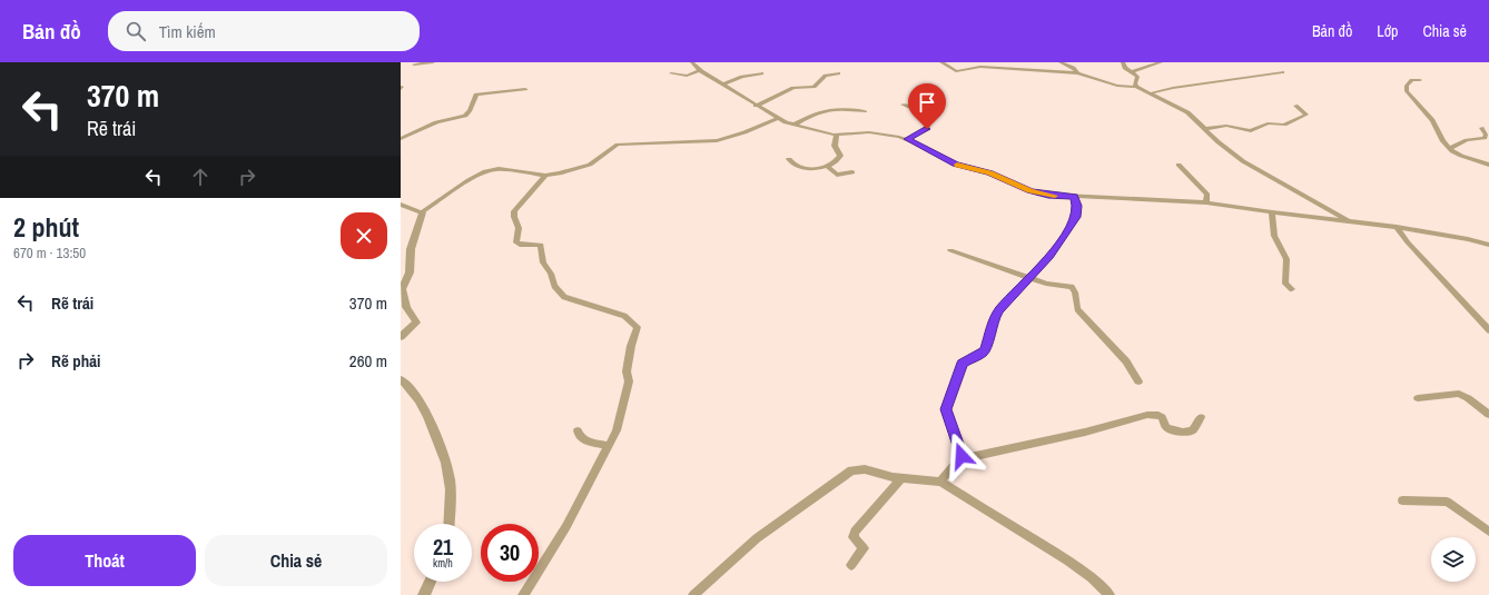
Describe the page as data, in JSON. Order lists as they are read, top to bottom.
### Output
{
  "page": {
    "header": "Bản đồ",
    "search": "Tìm kiếm",
    "nav": ["Bản đồ", "Lớp", "Chia sẻ"],
    "turn": ["370 m", "Rẽ trái"],
    "heading": ["2 phút", "670 m · 13:50"],
    "list": [
      {
        "name": "Rẽ trái",
        "value": "370 m"
      },
      {
        "name": "Rẽ phải",
        "value": "260 m"
      }
    ],
    "speed": "21 km/h",
    "limit": "30",
    "buttons": ["Thoát", "Chia sẻ"]
  }
}
